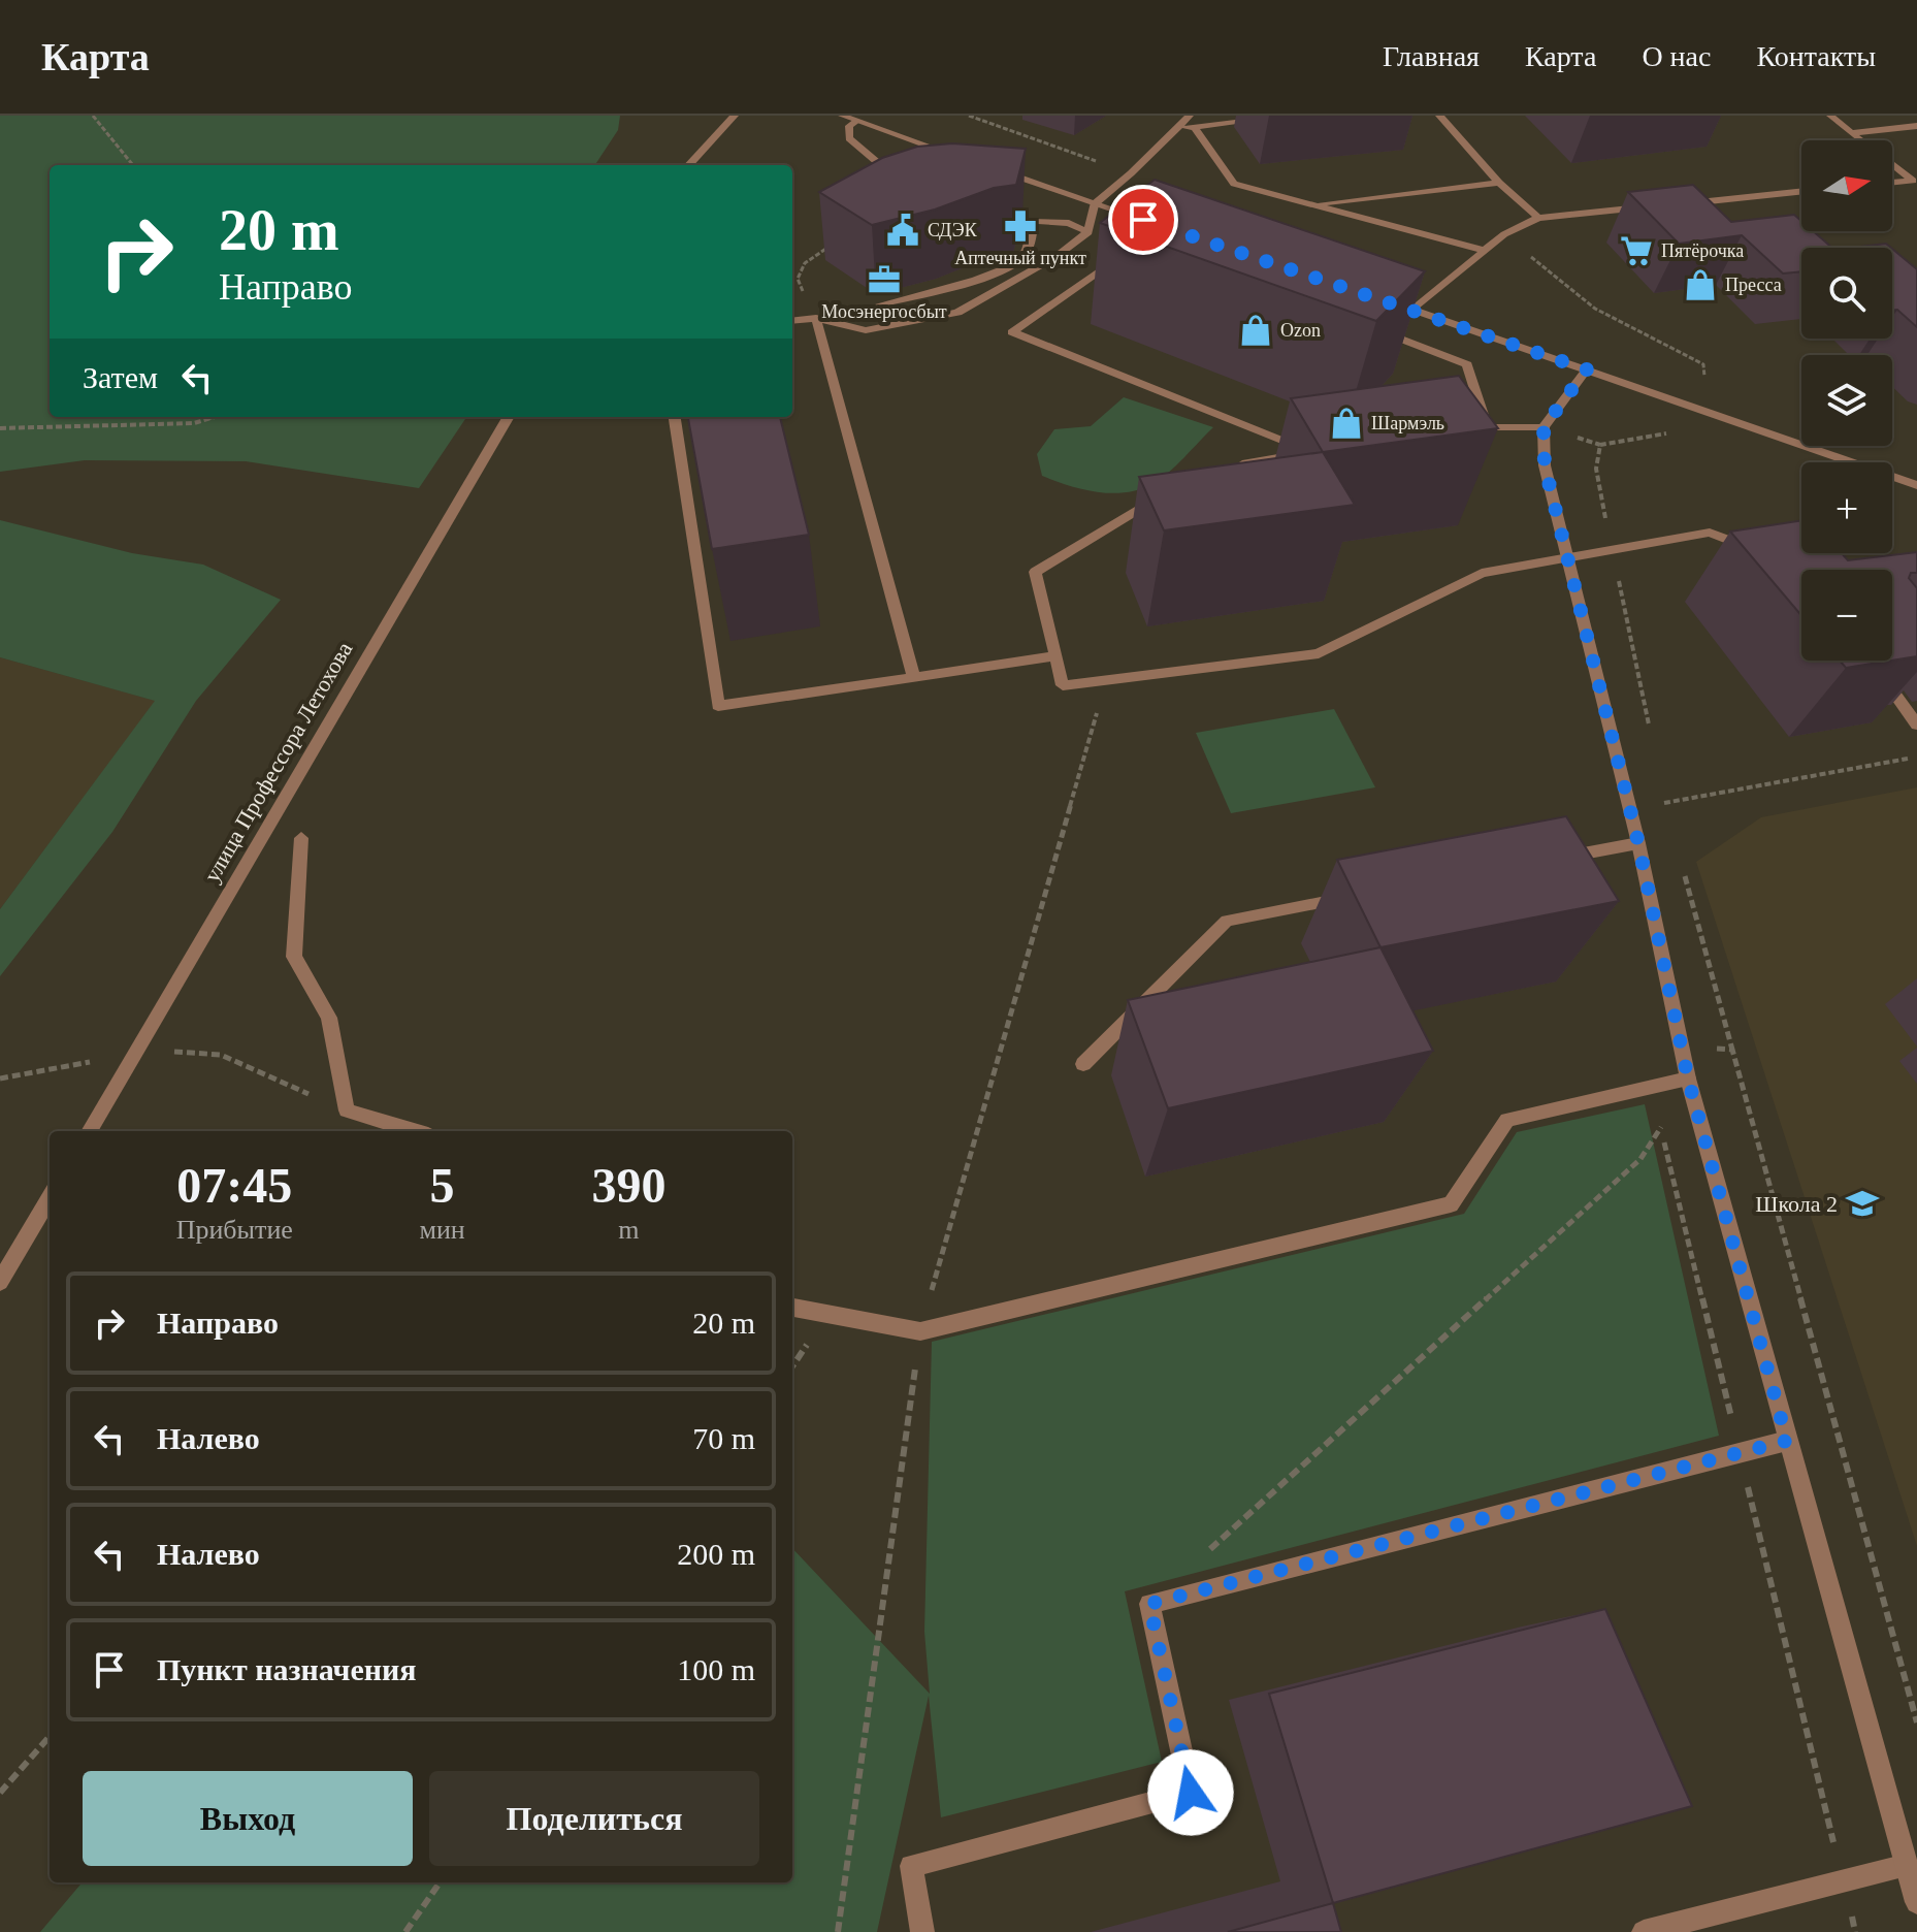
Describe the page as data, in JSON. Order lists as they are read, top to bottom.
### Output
{
  "streets": {
    "street": ["улица Профессора Летохова"]
  },
  "places": {
    "pharmacy": ["Аптечный пункт"],
    "public building": ["СДЭК"],
    "supermarket": ["Пятёрочка"],
    "office": ["Мосэнергосбыт"],
    "shop": ["Пресса", "Ozon", "Шармэль"],
    "school or university": ["Школа 2"]
  },
  "north": "right",
  "page": {
    "header": "Карта",
    "nav": [
      "Главная",
      "Карта",
      "О нас",
      "Контакты"
    ],
    "map_buttons": ["+", "−"],
    "turn": ["20 m", "Направо"],
    "then": "Затем",
    "eta": [
      "07:45",
      "Прибытие",
      "5",
      "мин",
      "390",
      "m"
    ],
    "list": [
      {
        "name": "Направо",
        "value": "20 m"
      },
      {
        "name": "Налево",
        "value": "70 m"
      },
      {
        "name": "Налево",
        "value": "200 m"
      },
      {
        "name": "Пункт назначения",
        "value": "100 m"
      }
    ],
    "buttons": ["Выход", "Поделиться"]
  }
}
